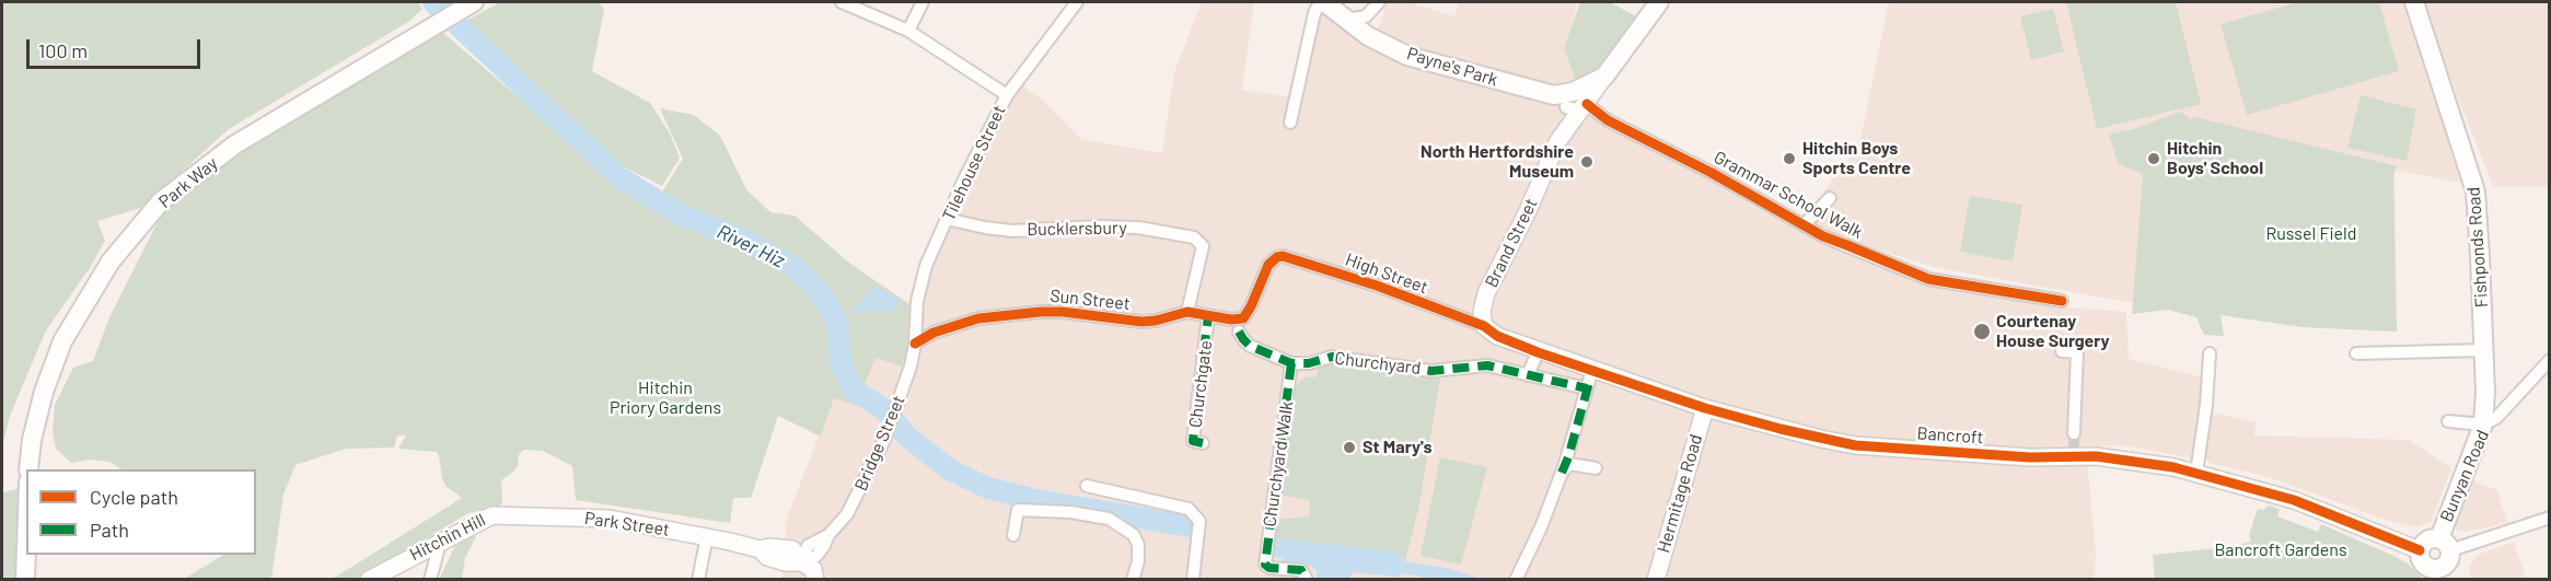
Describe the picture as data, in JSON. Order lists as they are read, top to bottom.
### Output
{
  "streets": {
    "main road": [
      "Payne's Park",
      "Park Way",
      "Fishponds Road",
      "Bunyan Road"
    ],
    "street": [
      "Tilehouse Street",
      "Grammar School Walk",
      "Bucklersbury",
      "Brand Street",
      "High Street",
      "Sun Street",
      "Churchyard",
      "Churchgate",
      "Bancroft",
      "Bridge Street",
      "Churchyard Walk",
      "Hermitage Road",
      "Park Street",
      "Hitchin Hill"
    ]
  },
  "crossings": [
    ["Payne's Park", "Brand Street"],
    ["Tilehouse Street", "Bucklersbury"],
    ["Tilehouse Street", "Sun Street"],
    ["Tilehouse Street", "Bridge Street"],
    ["Grammar School Walk", "Brand Street"],
    ["Bucklersbury", "Sun Street"],
    ["Brand Street", "High Street"],
    ["Brand Street", "Bancroft"],
    ["Fishponds Road", "Bunyan Road"],
    ["High Street", "Churchgate"],
    ["High Street", "Bancroft"],
    ["Sun Street", "Bridge Street"],
    ["Churchyard", "Churchyard Walk"],
    ["Bancroft", "Hermitage Road"],
    ["Bridge Street", "Park Street"],
    ["Park Street", "Hitchin Hill"]
  ],
  "water": ["River Hiz"],
  "parks": ["Russel Field", "Hitchin Priory Gardens", "Bancroft Gardens"],
  "places": [
    "Hitchin Boys Sports Centre",
    "Hitchin Boys' School",
    "North Hertfordshire Museum",
    "Courtenay House Surgery",
    "St Mary's"
  ],
  "legend": ["Cycle path", "Path"],
  "scale_bar": "100 m"
}
